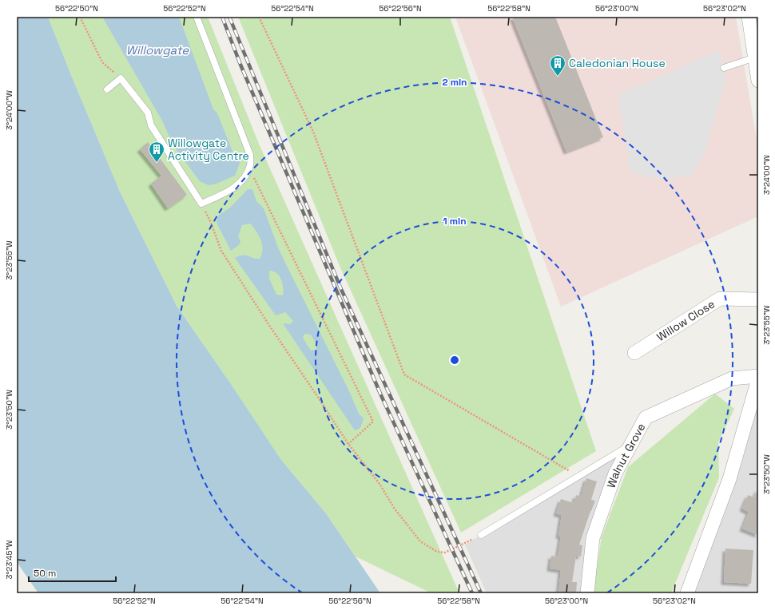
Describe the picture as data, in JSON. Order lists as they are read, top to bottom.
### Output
{
  "streets": {
    "street": ["Willow Close", "Walnut Grove"]
  },
  "water": ["Willowgate"],
  "places": {
    "building": ["Caledonian House", "Willowgate Activity Centre"]
  },
  "scale_bar": "50 m",
  "coordinates": [
    "56°22'50\"N",
    "56°22'52\"N",
    "56°22'54\"N",
    "56°22'56\"N",
    "56°22'58\"N",
    "56°23'00\"N",
    "56°23'02\"N",
    "3°24'00\"W",
    "3°23'55\"W",
    "3°23'50\"W",
    "3°23'45\"W"
  ],
  "rings": ["2 min", "1 min"]
}
